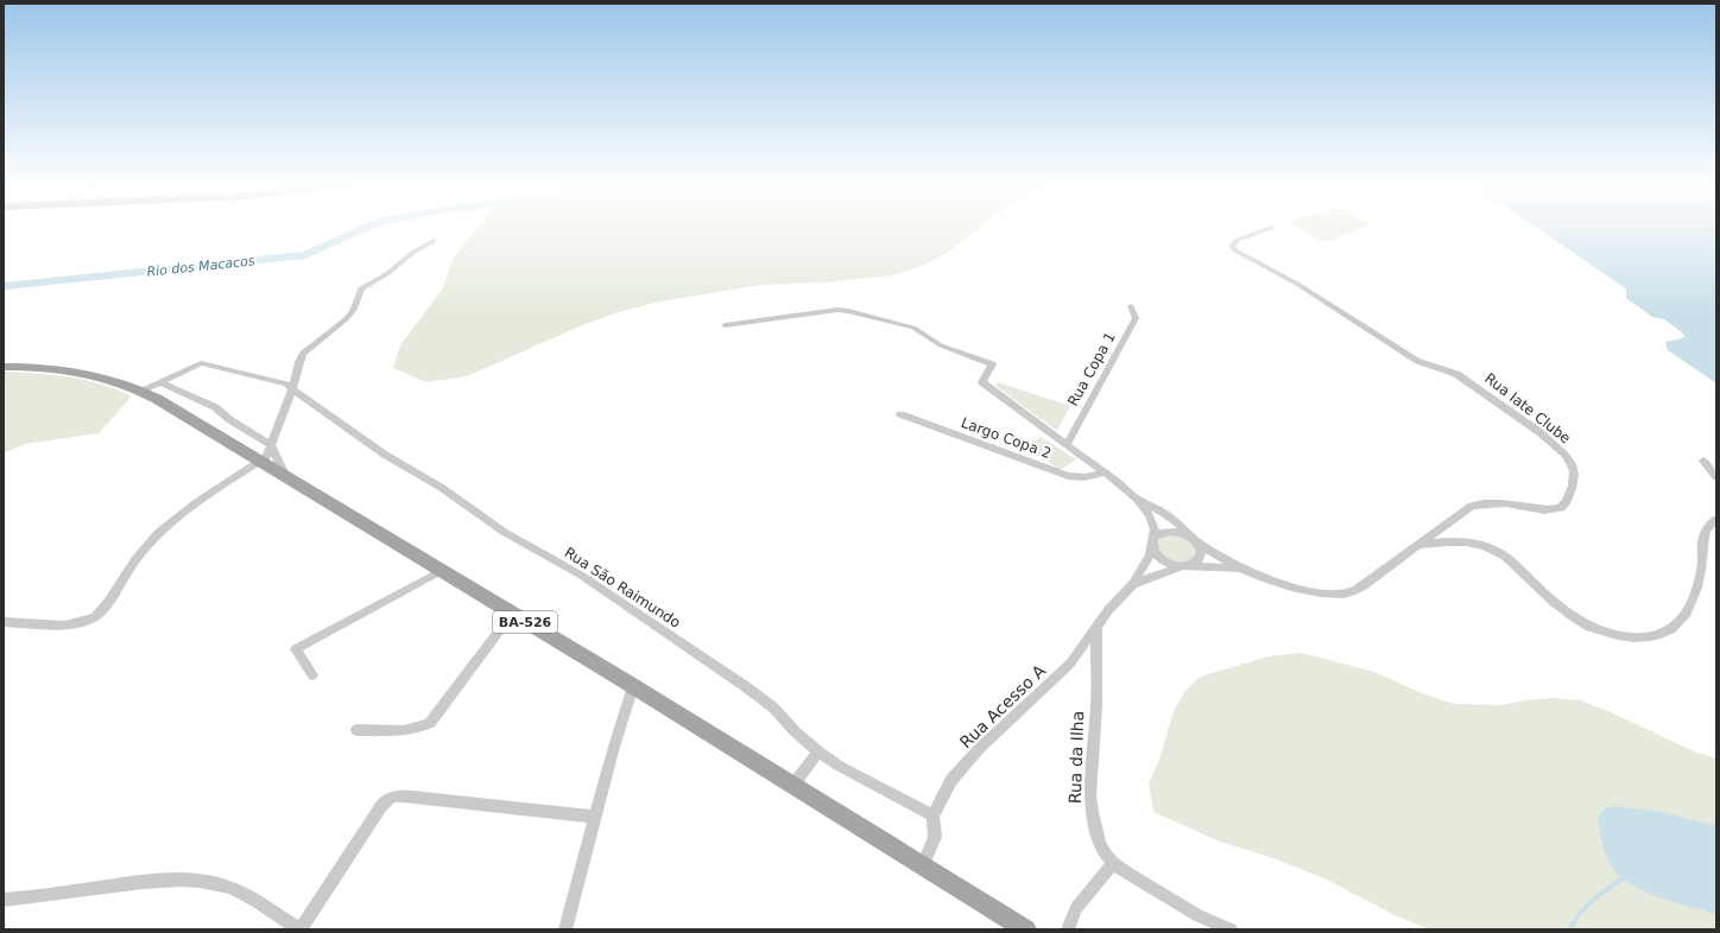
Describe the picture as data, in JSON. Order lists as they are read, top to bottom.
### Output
{
  "streets": {
    "main road": ["BA-526"],
    "street": [
      "Rua Copa 1",
      "Rua Iate Clube",
      "Largo Copa 2",
      "Rua São Raimundo",
      "Rua Acesso A",
      "Rua da Ilha"
    ]
  },
  "crossings": [
    ["Rua São Raimundo", "BA-526"],
    ["Rua São Raimundo", "Rua Acesso A"],
    ["Rua Acesso A", "Rua da Ilha"]
  ],
  "water": ["Rio dos Macacos"]
}
